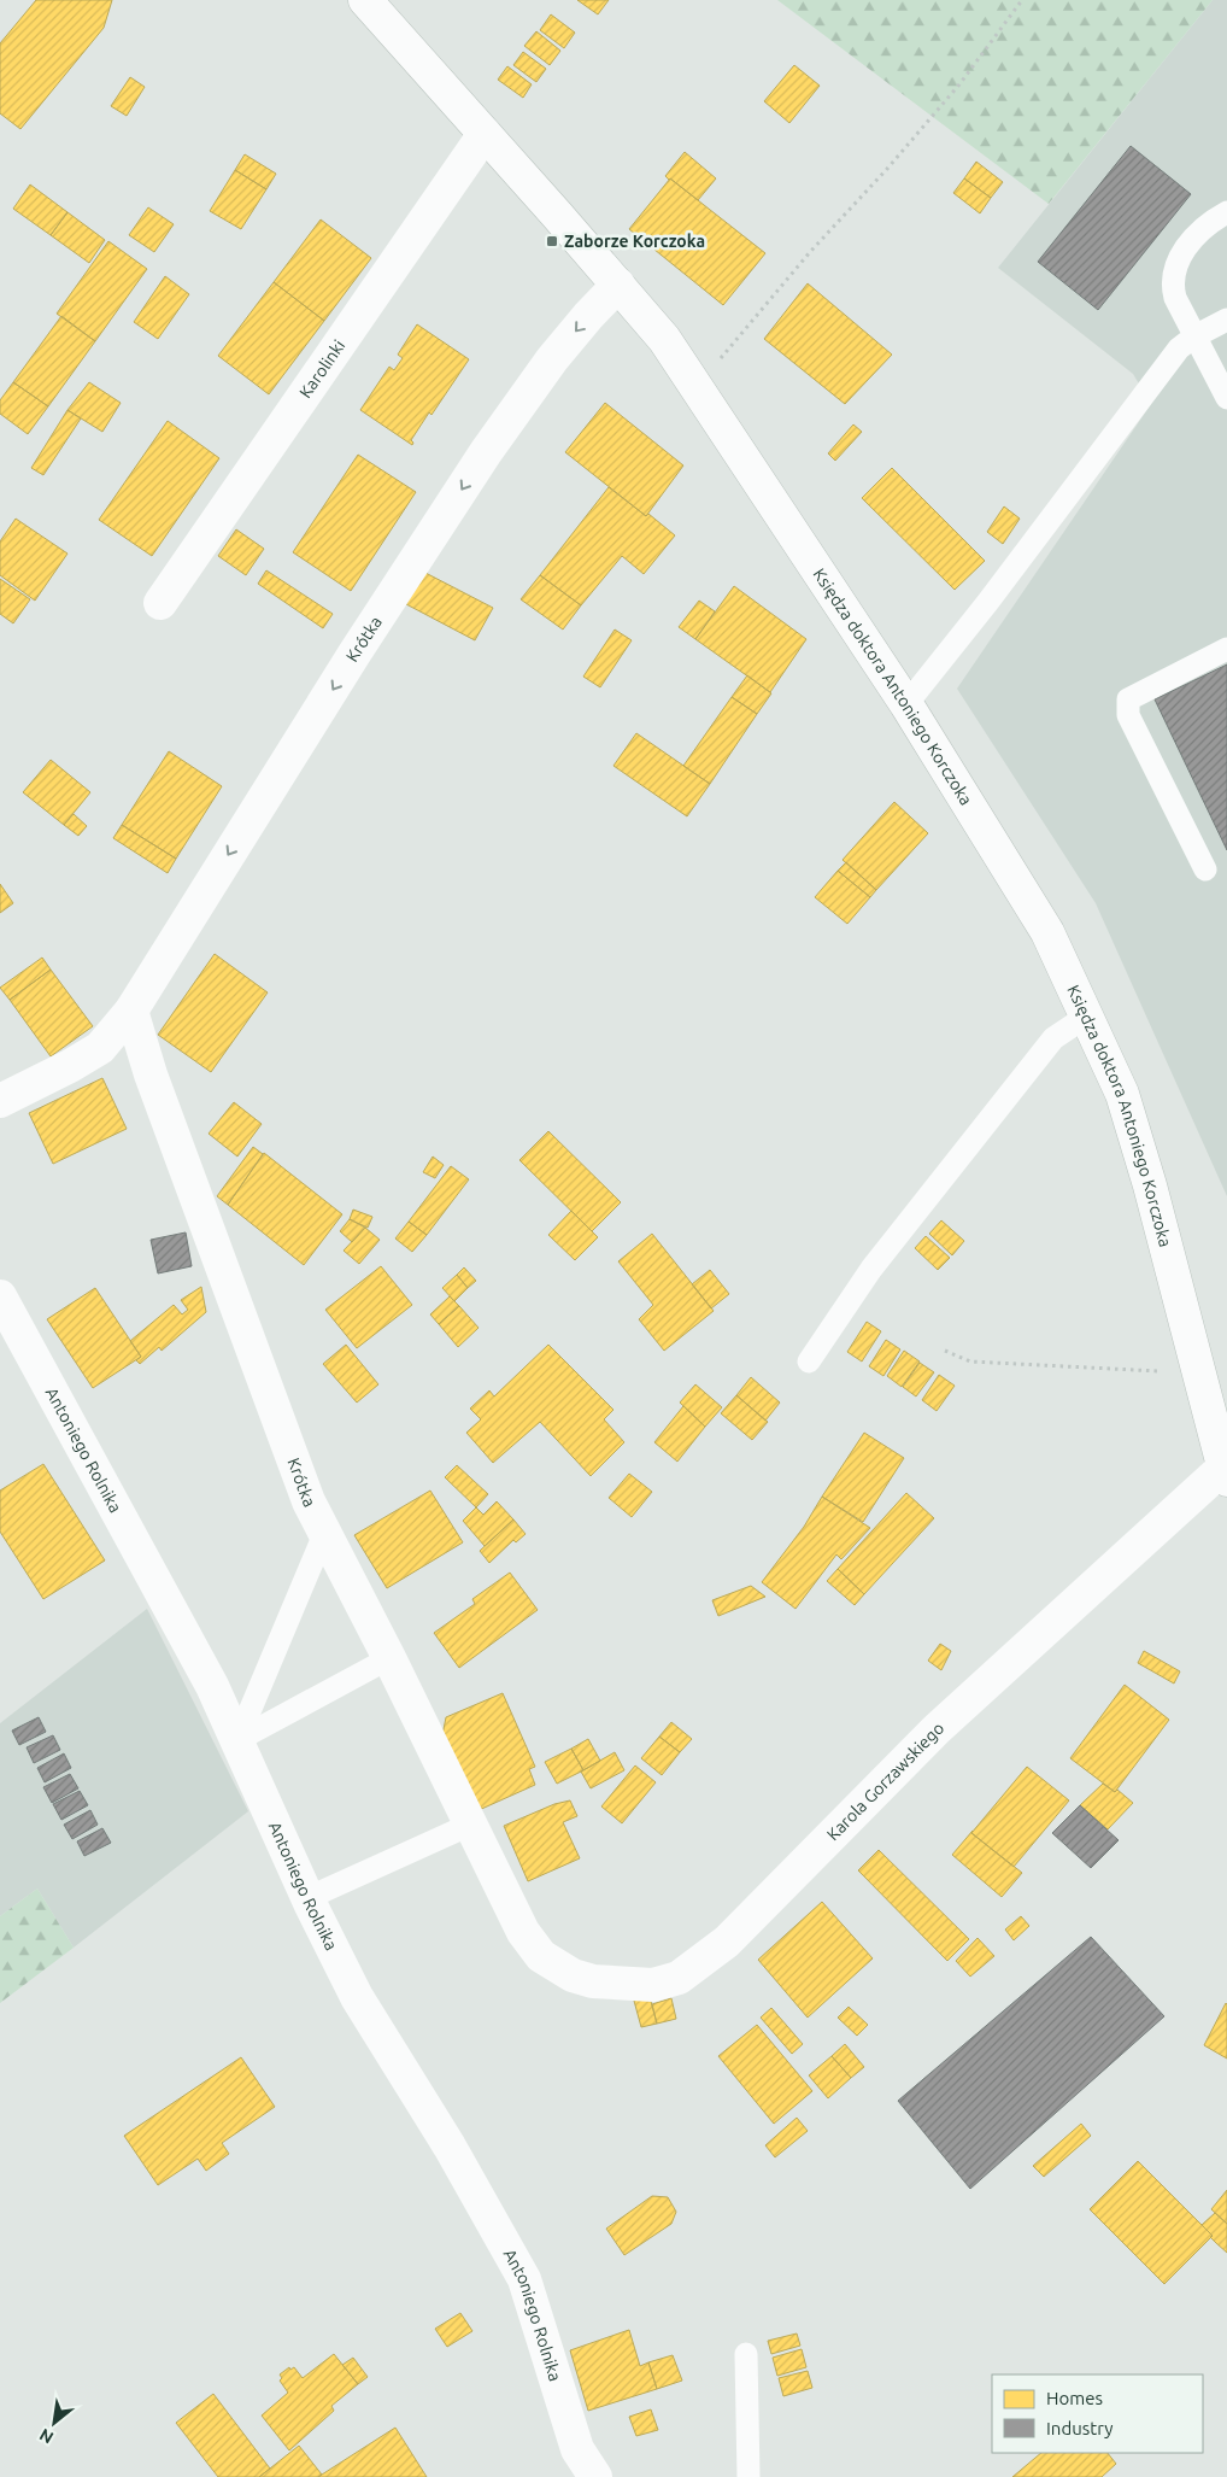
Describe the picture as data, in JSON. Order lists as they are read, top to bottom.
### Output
{
  "streets": {
    "street": [
      "Karolinki",
      "Krótka",
      "Księdza doktora Antoniego Korczoka",
      "Antoniego Rolnika",
      "Karola Gorzawskiego"
    ]
  },
  "crossings": [
    ["Karolinki", "Księdza doktora Antoniego Korczoka"],
    ["Krótka", "Księdza doktora Antoniego Korczoka"],
    ["Krótka", "Karola Gorzawskiego"],
    ["Księdza doktora Antoniego Korczoka", "Karola Gorzawskiego"]
  ],
  "one_way": ["Krótka"],
  "places": {
    "transit": ["Zaborze Korczoka"]
  },
  "legend": ["Homes", "Industry"],
  "north": "bottom left"
}
